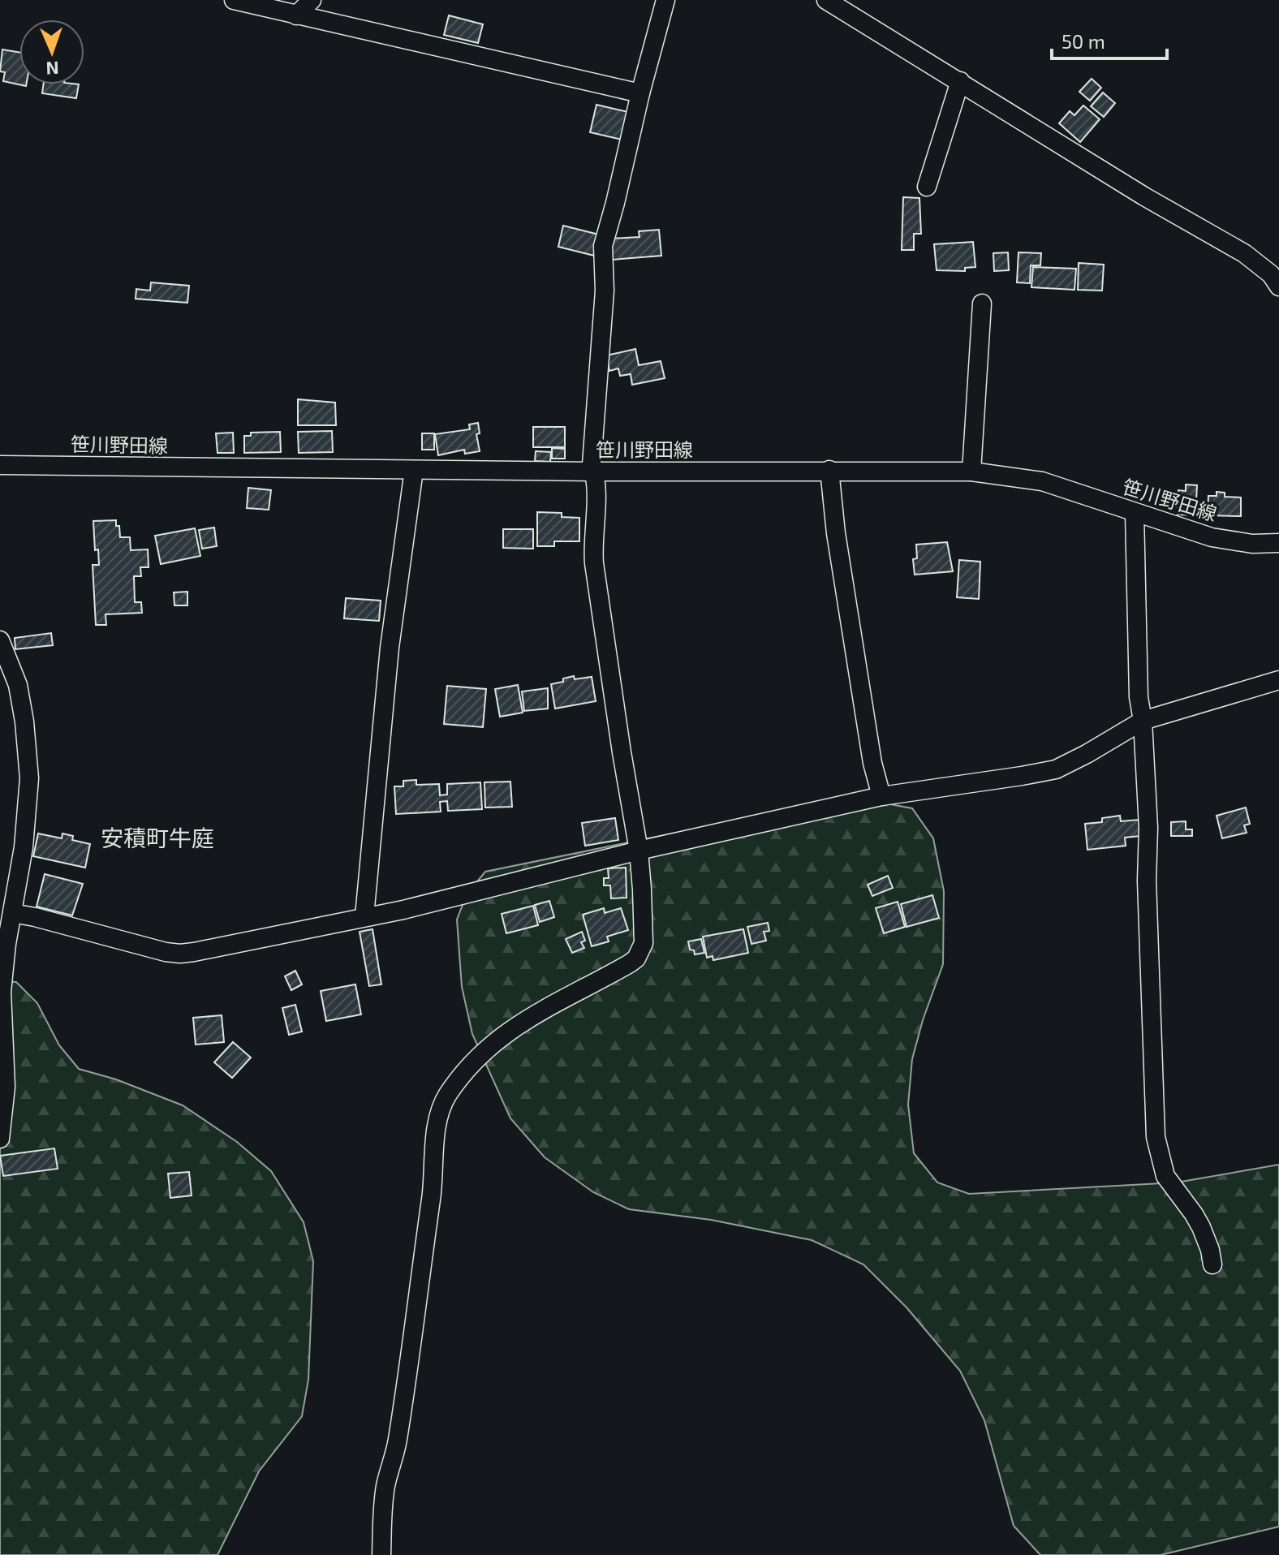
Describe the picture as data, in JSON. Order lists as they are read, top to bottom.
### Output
{
  "streets": {
    "street": ["笹川野田線"]
  },
  "districts": ["安積町牛庭"],
  "scale_bar": "50 m",
  "north": "bottom"
}
